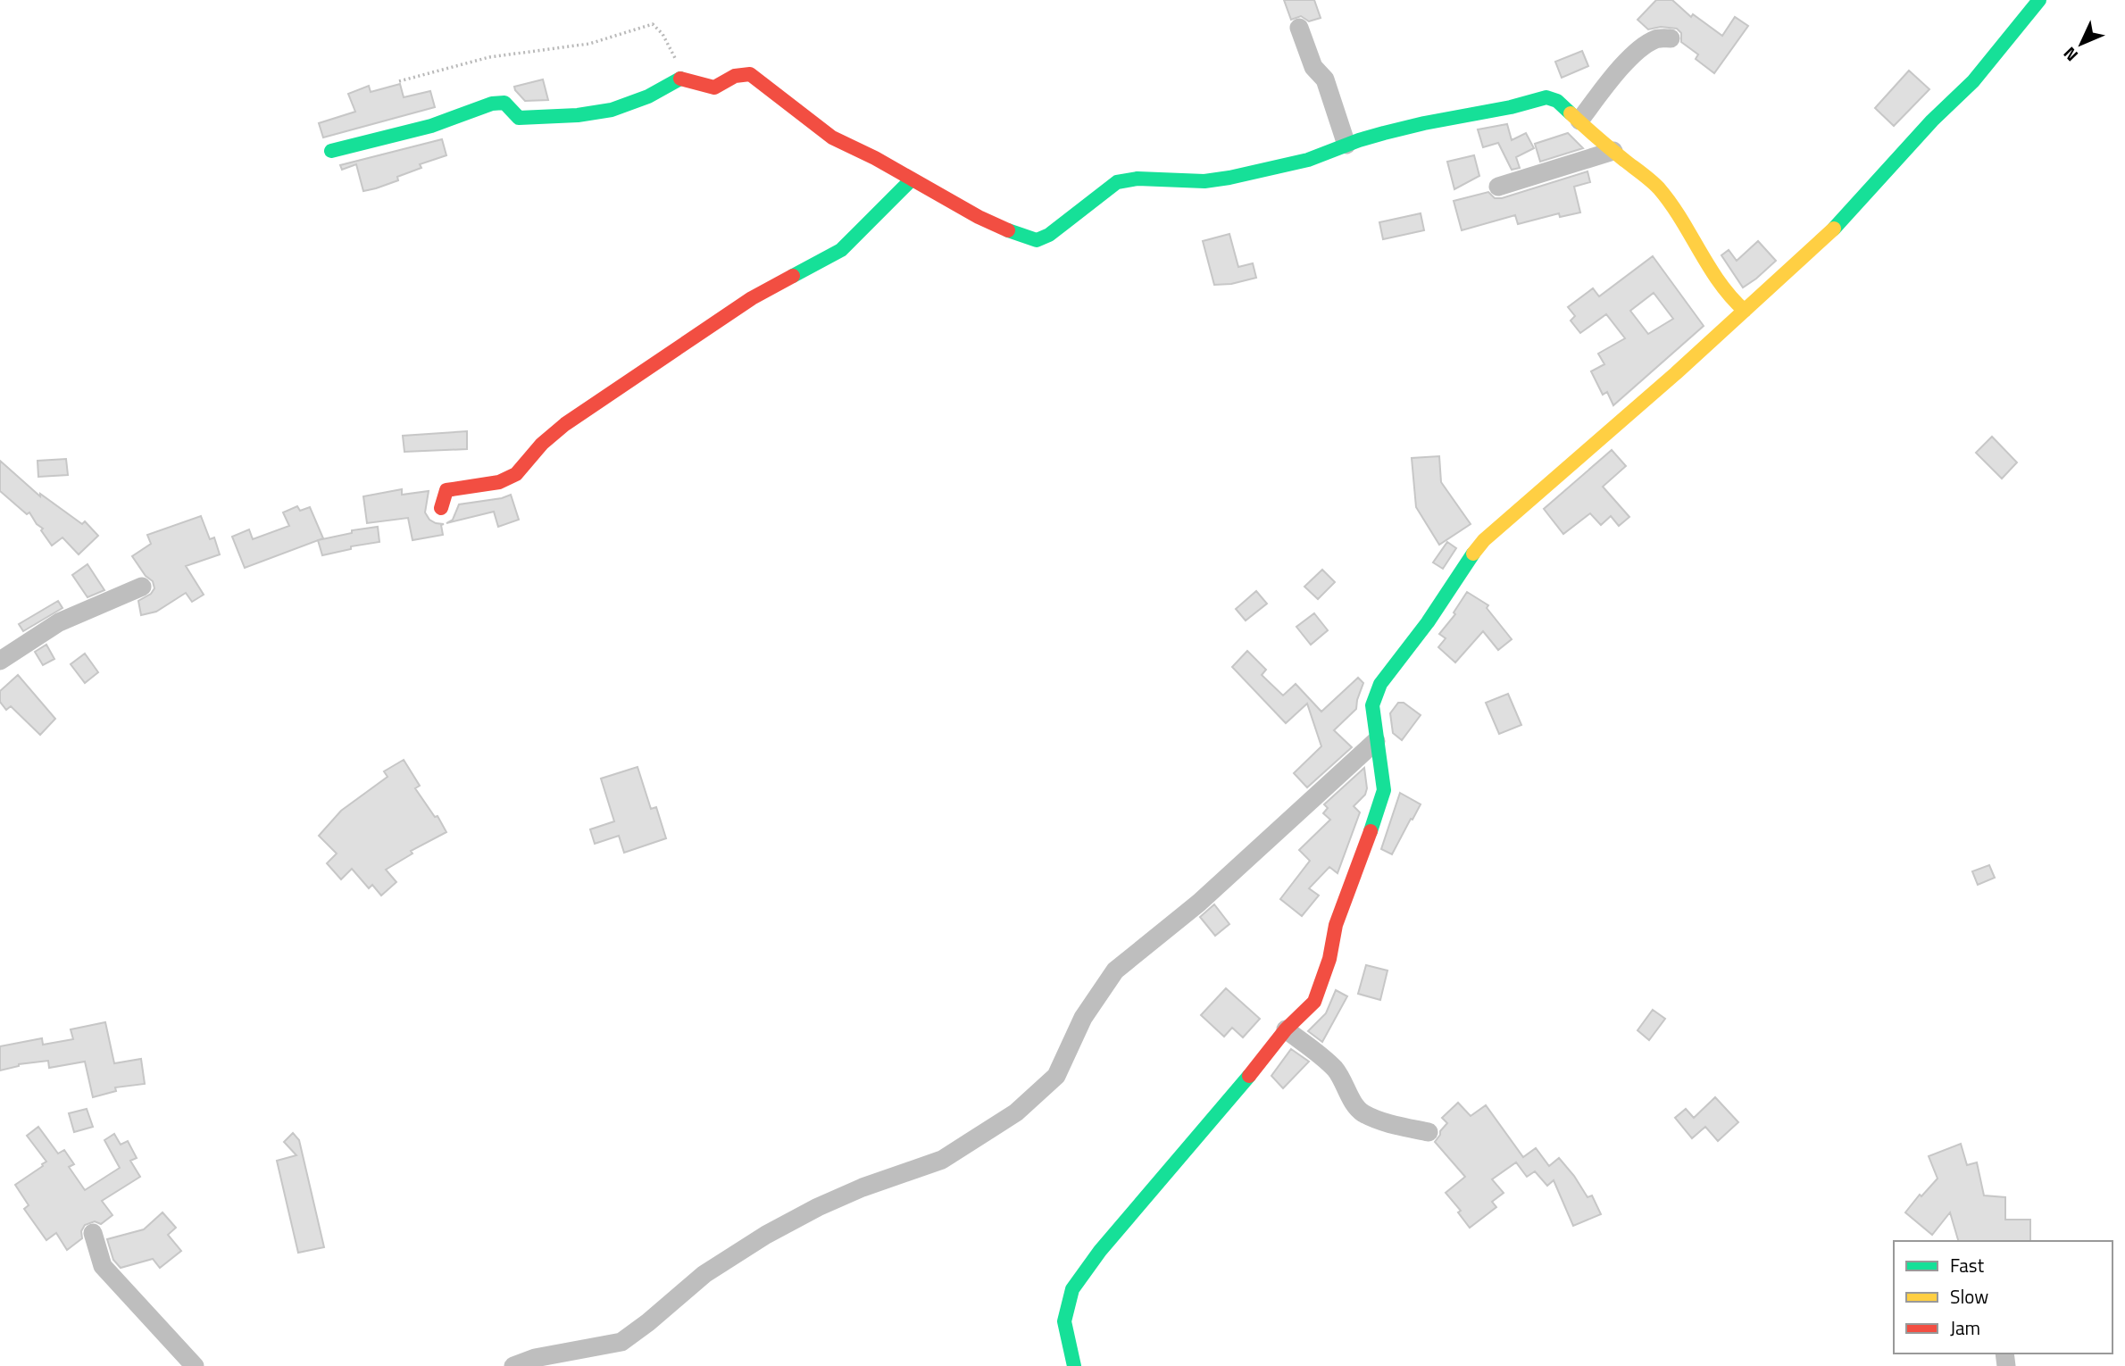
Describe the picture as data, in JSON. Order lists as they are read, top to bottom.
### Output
{
  "legend": ["Fast", "Slow", "Jam"],
  "north": "bottom left"
}
